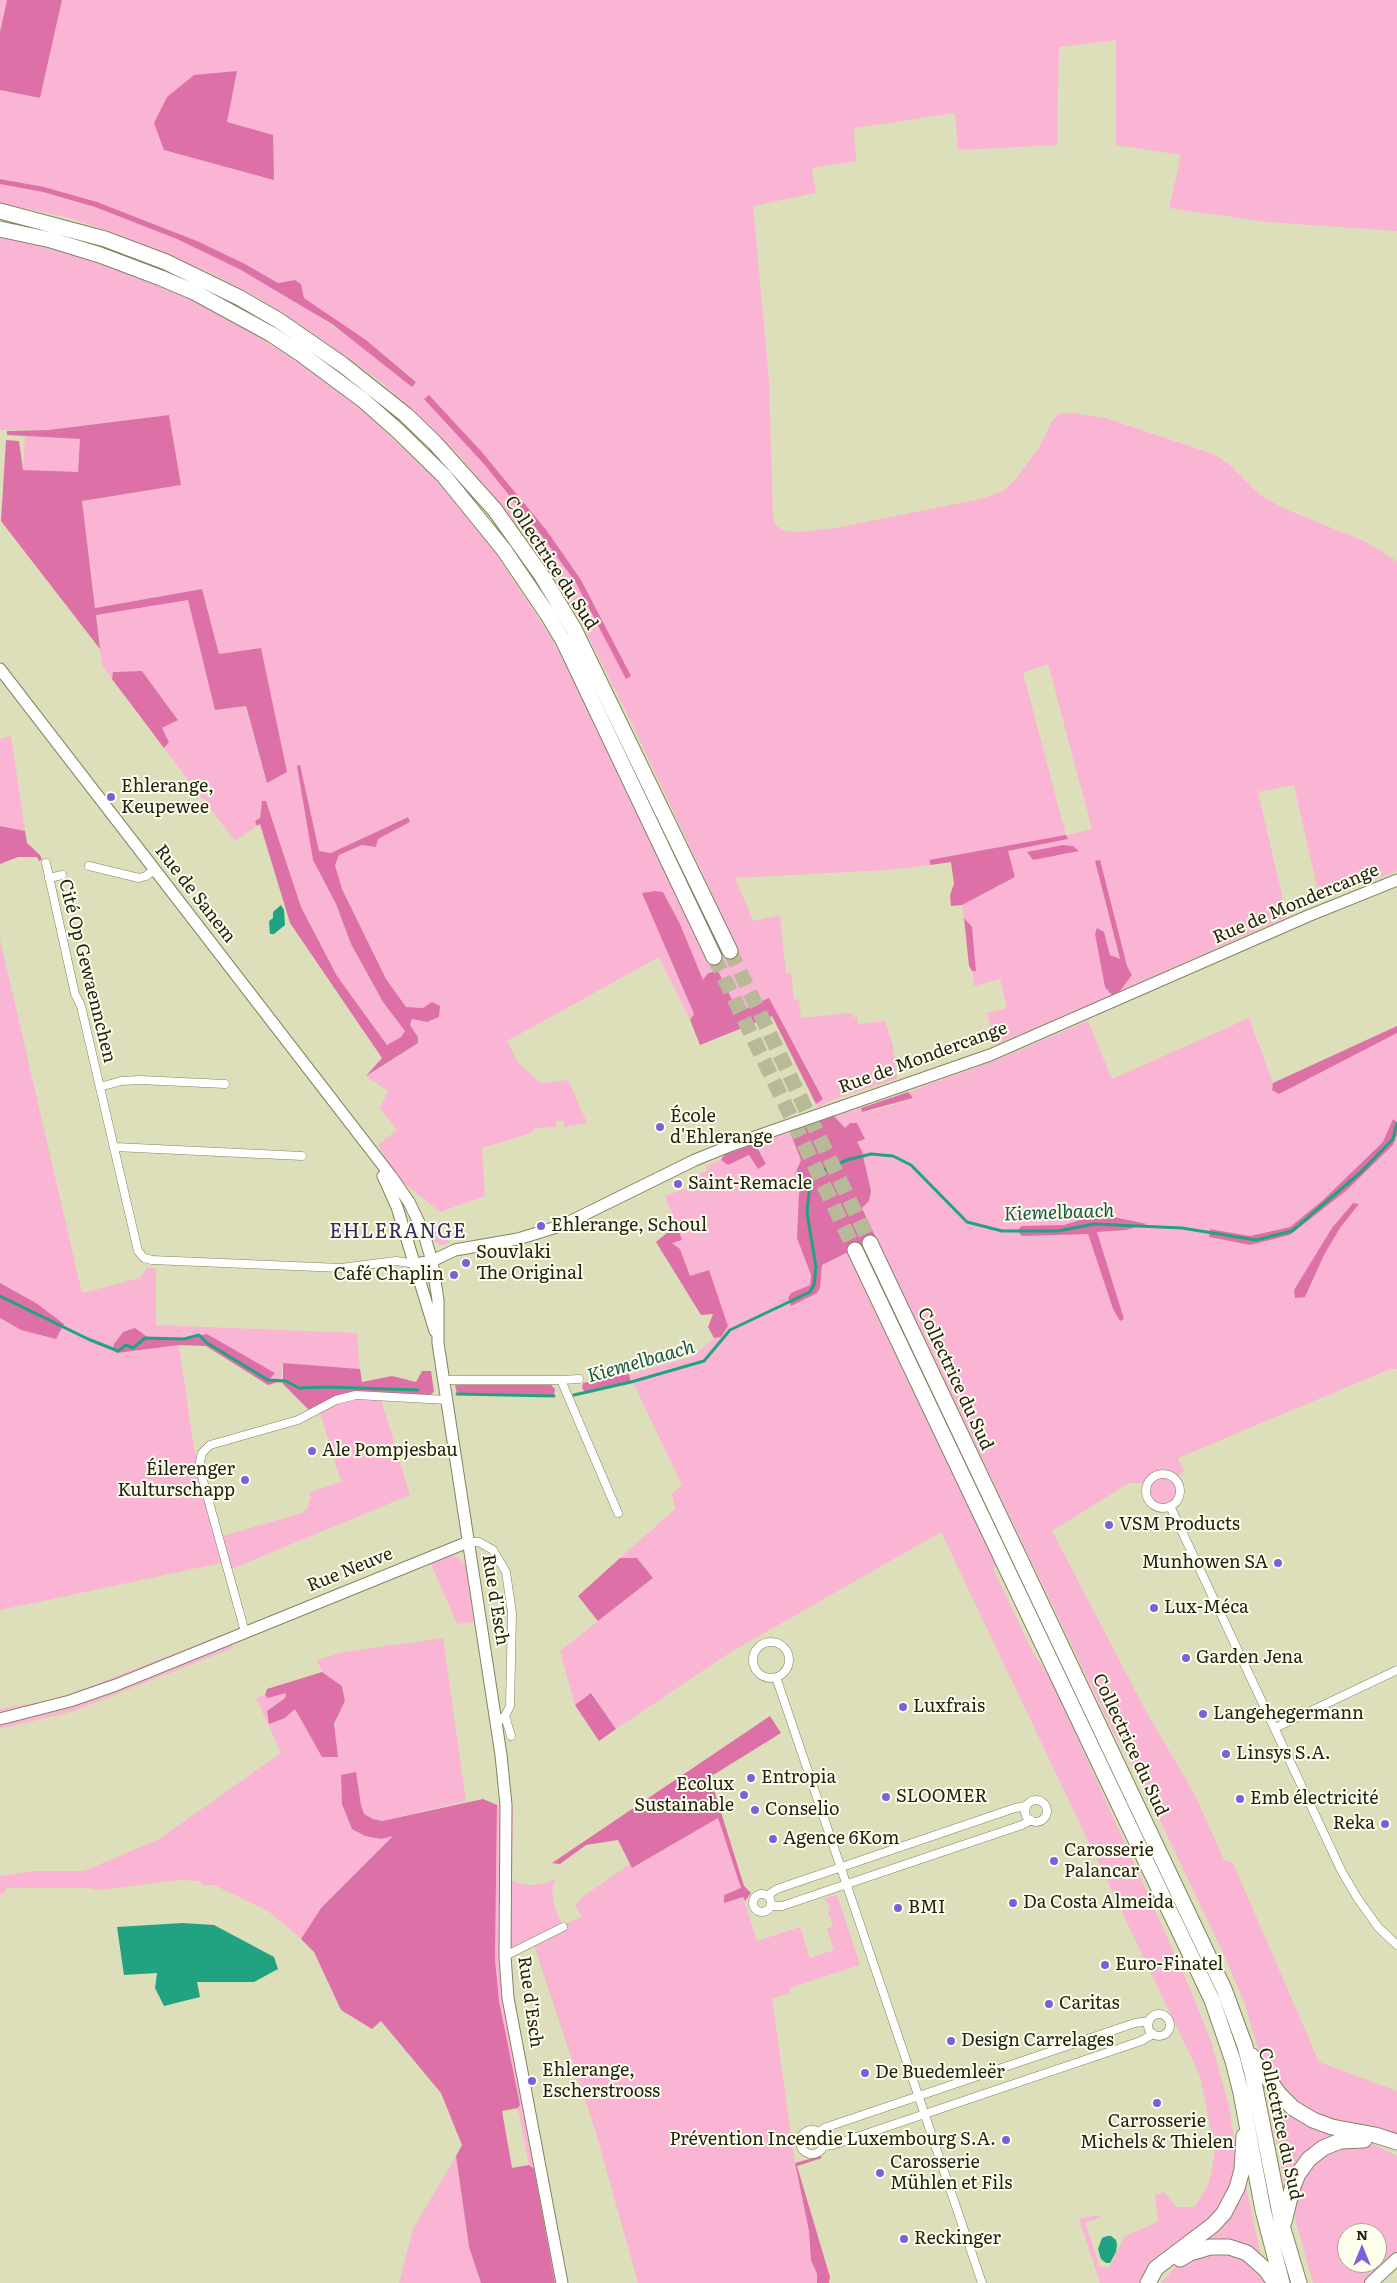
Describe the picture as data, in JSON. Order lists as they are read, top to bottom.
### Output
{
  "streets": {
    "highway": ["Collectrice du Sud"],
    "main road": [
      "Rue de Sanem",
      "Rue de Mondercange",
      "Rue Neuve",
      "Rue d'Esch"
    ],
    "street": ["Cité Op Gewaennchen"]
  },
  "crossings": [
    ["Rue de Sanem", "Rue de Mondercange"],
    ["Rue de Sanem", "Cité Op Gewaennchen"],
    ["Rue de Sanem", "Rue d'Esch"],
    ["Rue de Mondercange", "Cité Op Gewaennchen"],
    ["Rue de Mondercange", "Rue d'Esch"],
    ["Cité Op Gewaennchen", "Rue d'Esch"],
    ["Rue Neuve", "Rue d'Esch"]
  ],
  "districts": ["EHLERANGE"],
  "water": ["Kiemelbaach"],
  "places": [
    "Ehlerange, Keupewee",
    "École d'Ehlerange",
    "Saint-Remacle",
    "Ehlerange, Schoul",
    "Souvlaki The Original",
    "Café Chaplin",
    "Ale Pompjesbau",
    "Éilerenger Kulturschapp",
    "VSM Products",
    "Munhowen SA",
    "Lux-Méca",
    "Garden Jena",
    "Luxfrais",
    "Langehegermann",
    "Linsys S.A.",
    "Entropia",
    "Ecolux Sustainable",
    "SLOOMER",
    "Emb électricité",
    "Conselio",
    "Reka",
    "Agence 6Kom",
    "Carosserie Palancar",
    "Da Costa Almeida",
    "BMI",
    "Euro-Finatel",
    "Caritas",
    "Design Carrelages",
    "De Buedemleër",
    "Ehlerange, Escherstrooss",
    "Carrosserie Michels & Thielen",
    "Prévention Incendie Luxembourg S.A.",
    "Carosserie Mühlen et Fils",
    "Reckinger"
  ],
  "north": "top"
}
